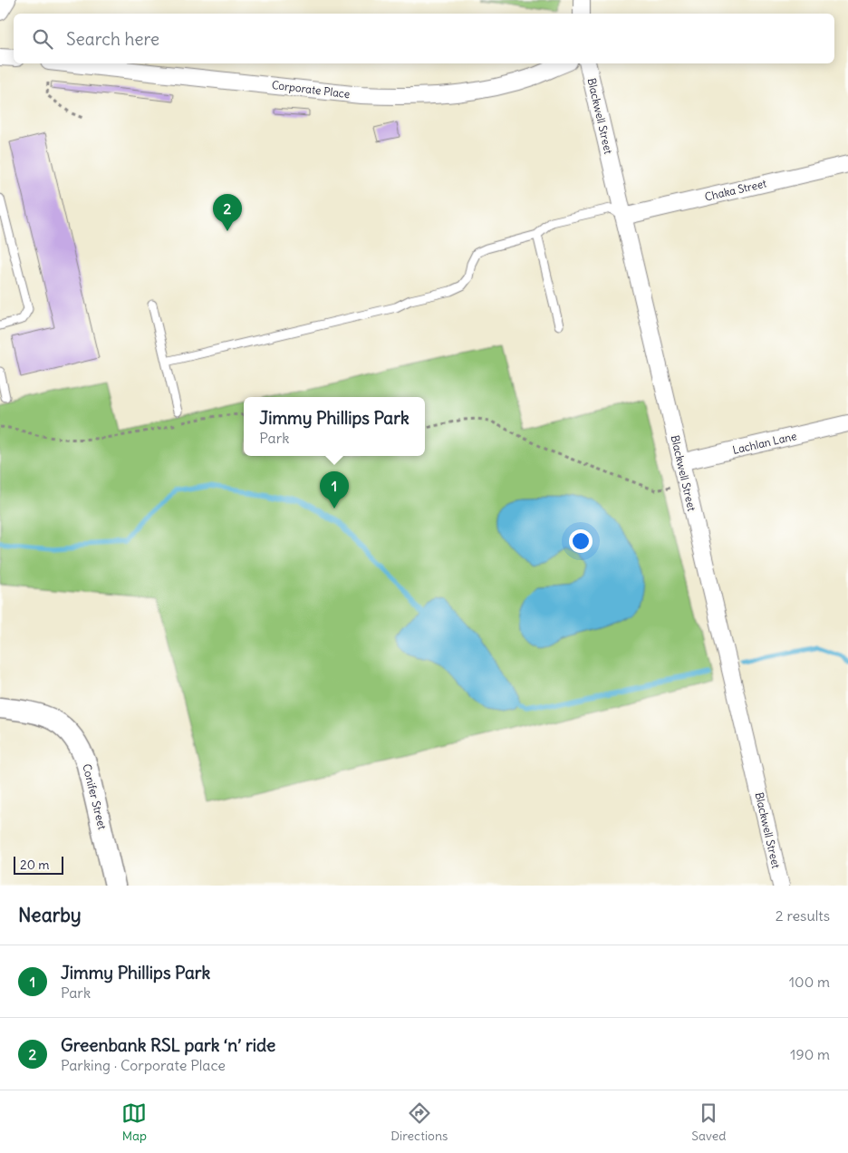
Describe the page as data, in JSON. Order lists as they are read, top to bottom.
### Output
{
  "streets": {
    "street": [
      "Corporate Place",
      "Blackwell Street",
      "Chaka Street",
      "Lachlan Lane",
      "Conifer Street"
    ]
  },
  "crossings": [
    ["Blackwell Street", "Chaka Street"],
    ["Blackwell Street", "Lachlan Lane"]
  ],
  "scale_bar": "20 m",
  "page": {
    "search": "Search here",
    "pins": ["2", "1"],
    "popup": ["Jimmy Phillips Park", "Park"],
    "scale": "20 m",
    "heading": ["Nearby", "2 results"],
    "list": [
      {
        "mark": "1",
        "name": "Jimmy Phillips Park",
        "note": "Park",
        "value": "100 m"
      },
      {
        "mark": "2",
        "name": "Greenbank RSL park ‘n’ ride",
        "note": "Parking · Corporate Place",
        "value": "190 m"
      }
    ],
    "nav": ["Map", "Directions", "Saved"]
  }
}
